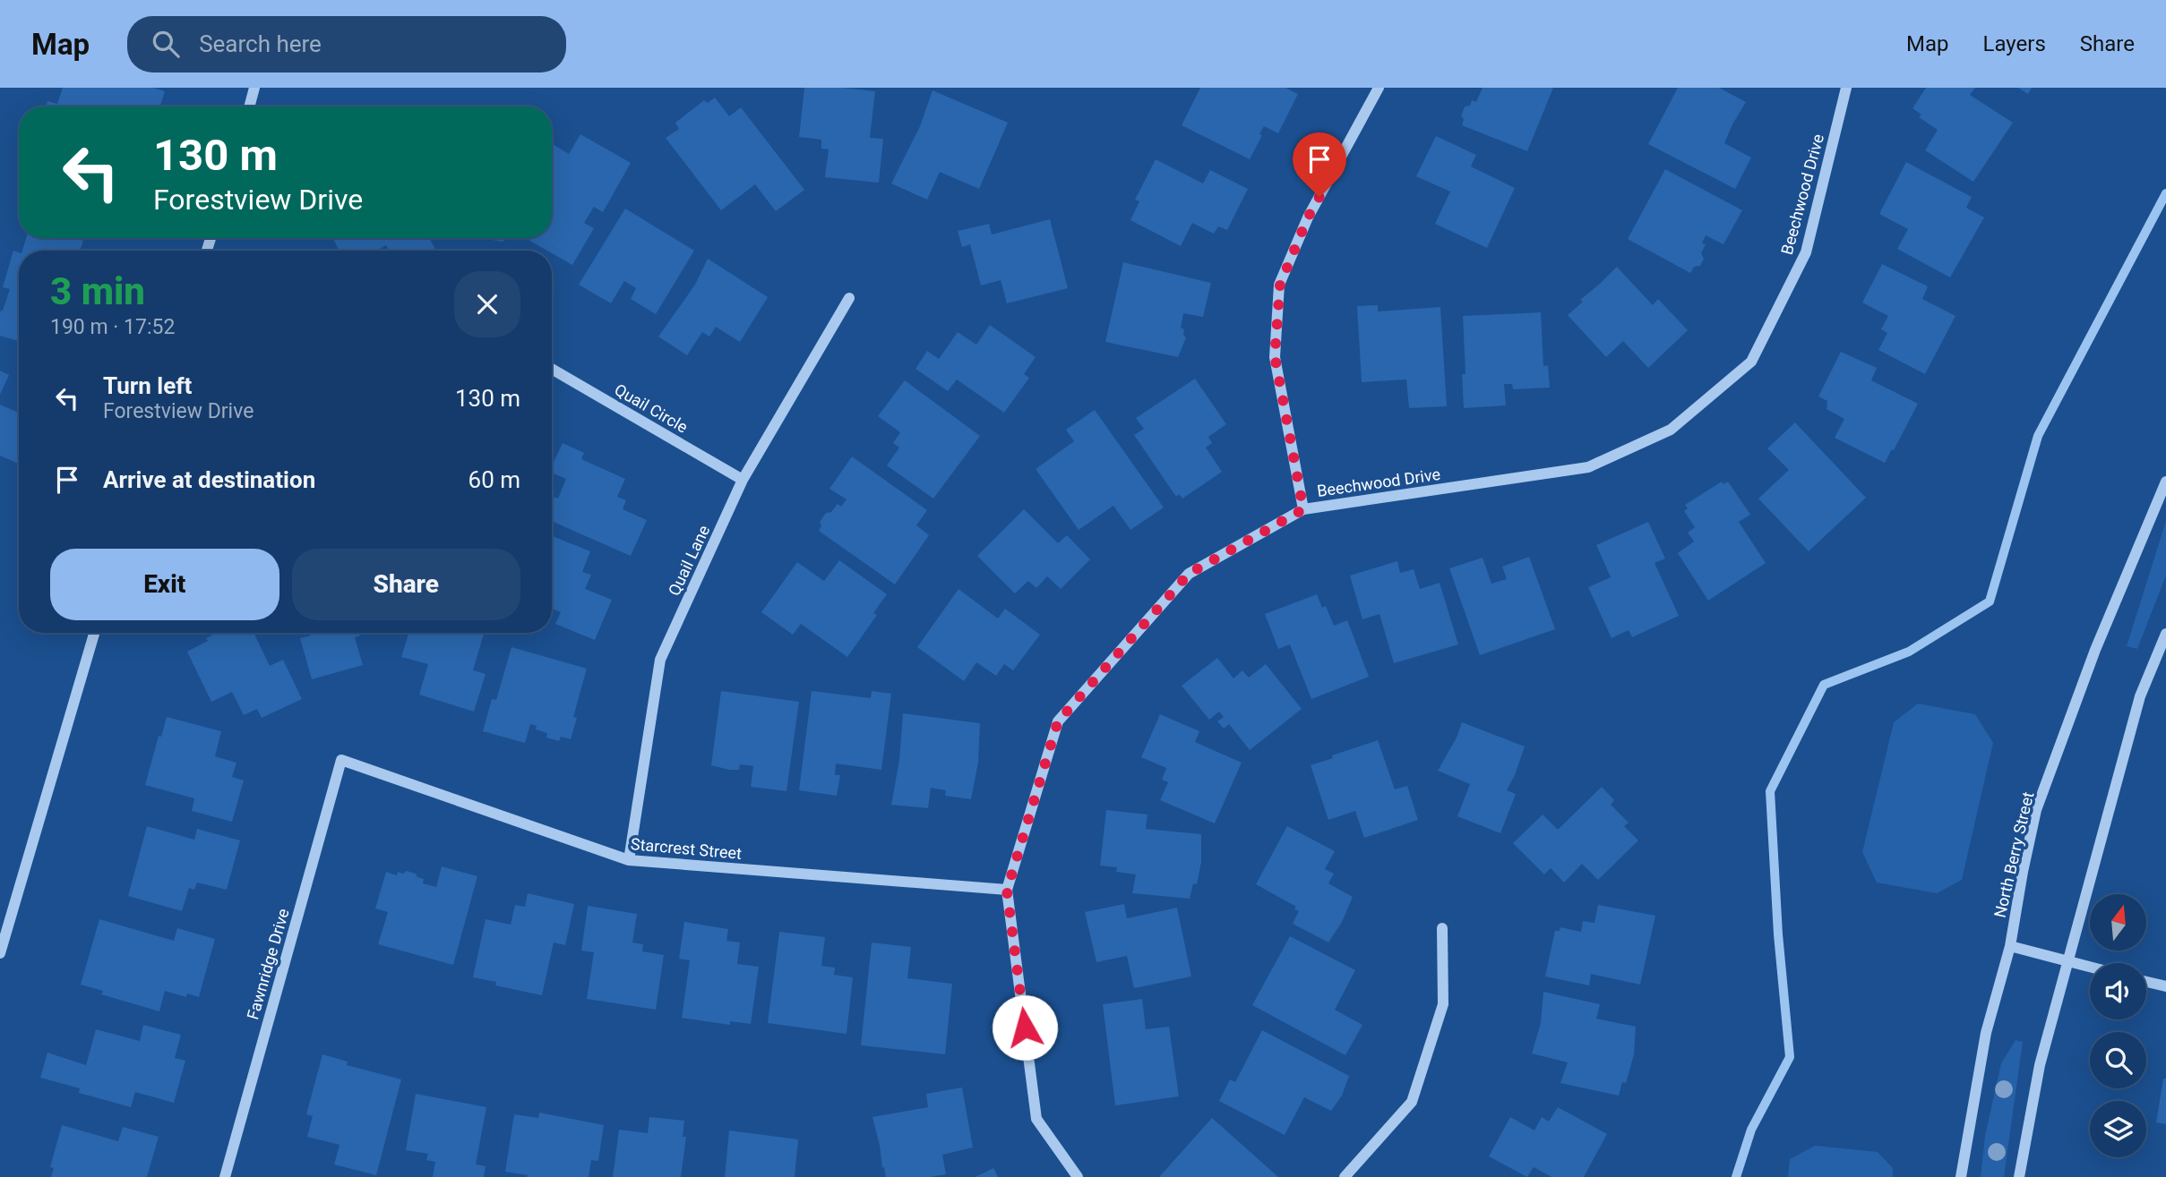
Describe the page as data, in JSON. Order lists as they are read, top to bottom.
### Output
{
  "streets": {
    "street": [
      "Beechwood Drive",
      "Quail Circle",
      "Quail Lane",
      "Starcrest Street",
      "North Berry Street",
      "Fawnridge Drive"
    ]
  },
  "crossings": [
    ["Beechwood Drive", "Starcrest Street"],
    ["Quail Circle", "Quail Lane"],
    ["Quail Lane", "Starcrest Street"],
    ["Starcrest Street", "Fawnridge Drive"]
  ],
  "north": "top",
  "page": {
    "header": "Map",
    "search": "Search here",
    "nav": ["Map", "Layers", "Share"],
    "turn": ["130 m", "Forestview Drive"],
    "heading": ["3 min", "190 m · 17:52"],
    "list": [
      {
        "name": "Turn left",
        "note": "Forestview Drive",
        "value": "130 m"
      },
      {
        "name": "Arrive at destination",
        "value": "60 m"
      }
    ],
    "buttons": ["Exit", "Share"]
  }
}
